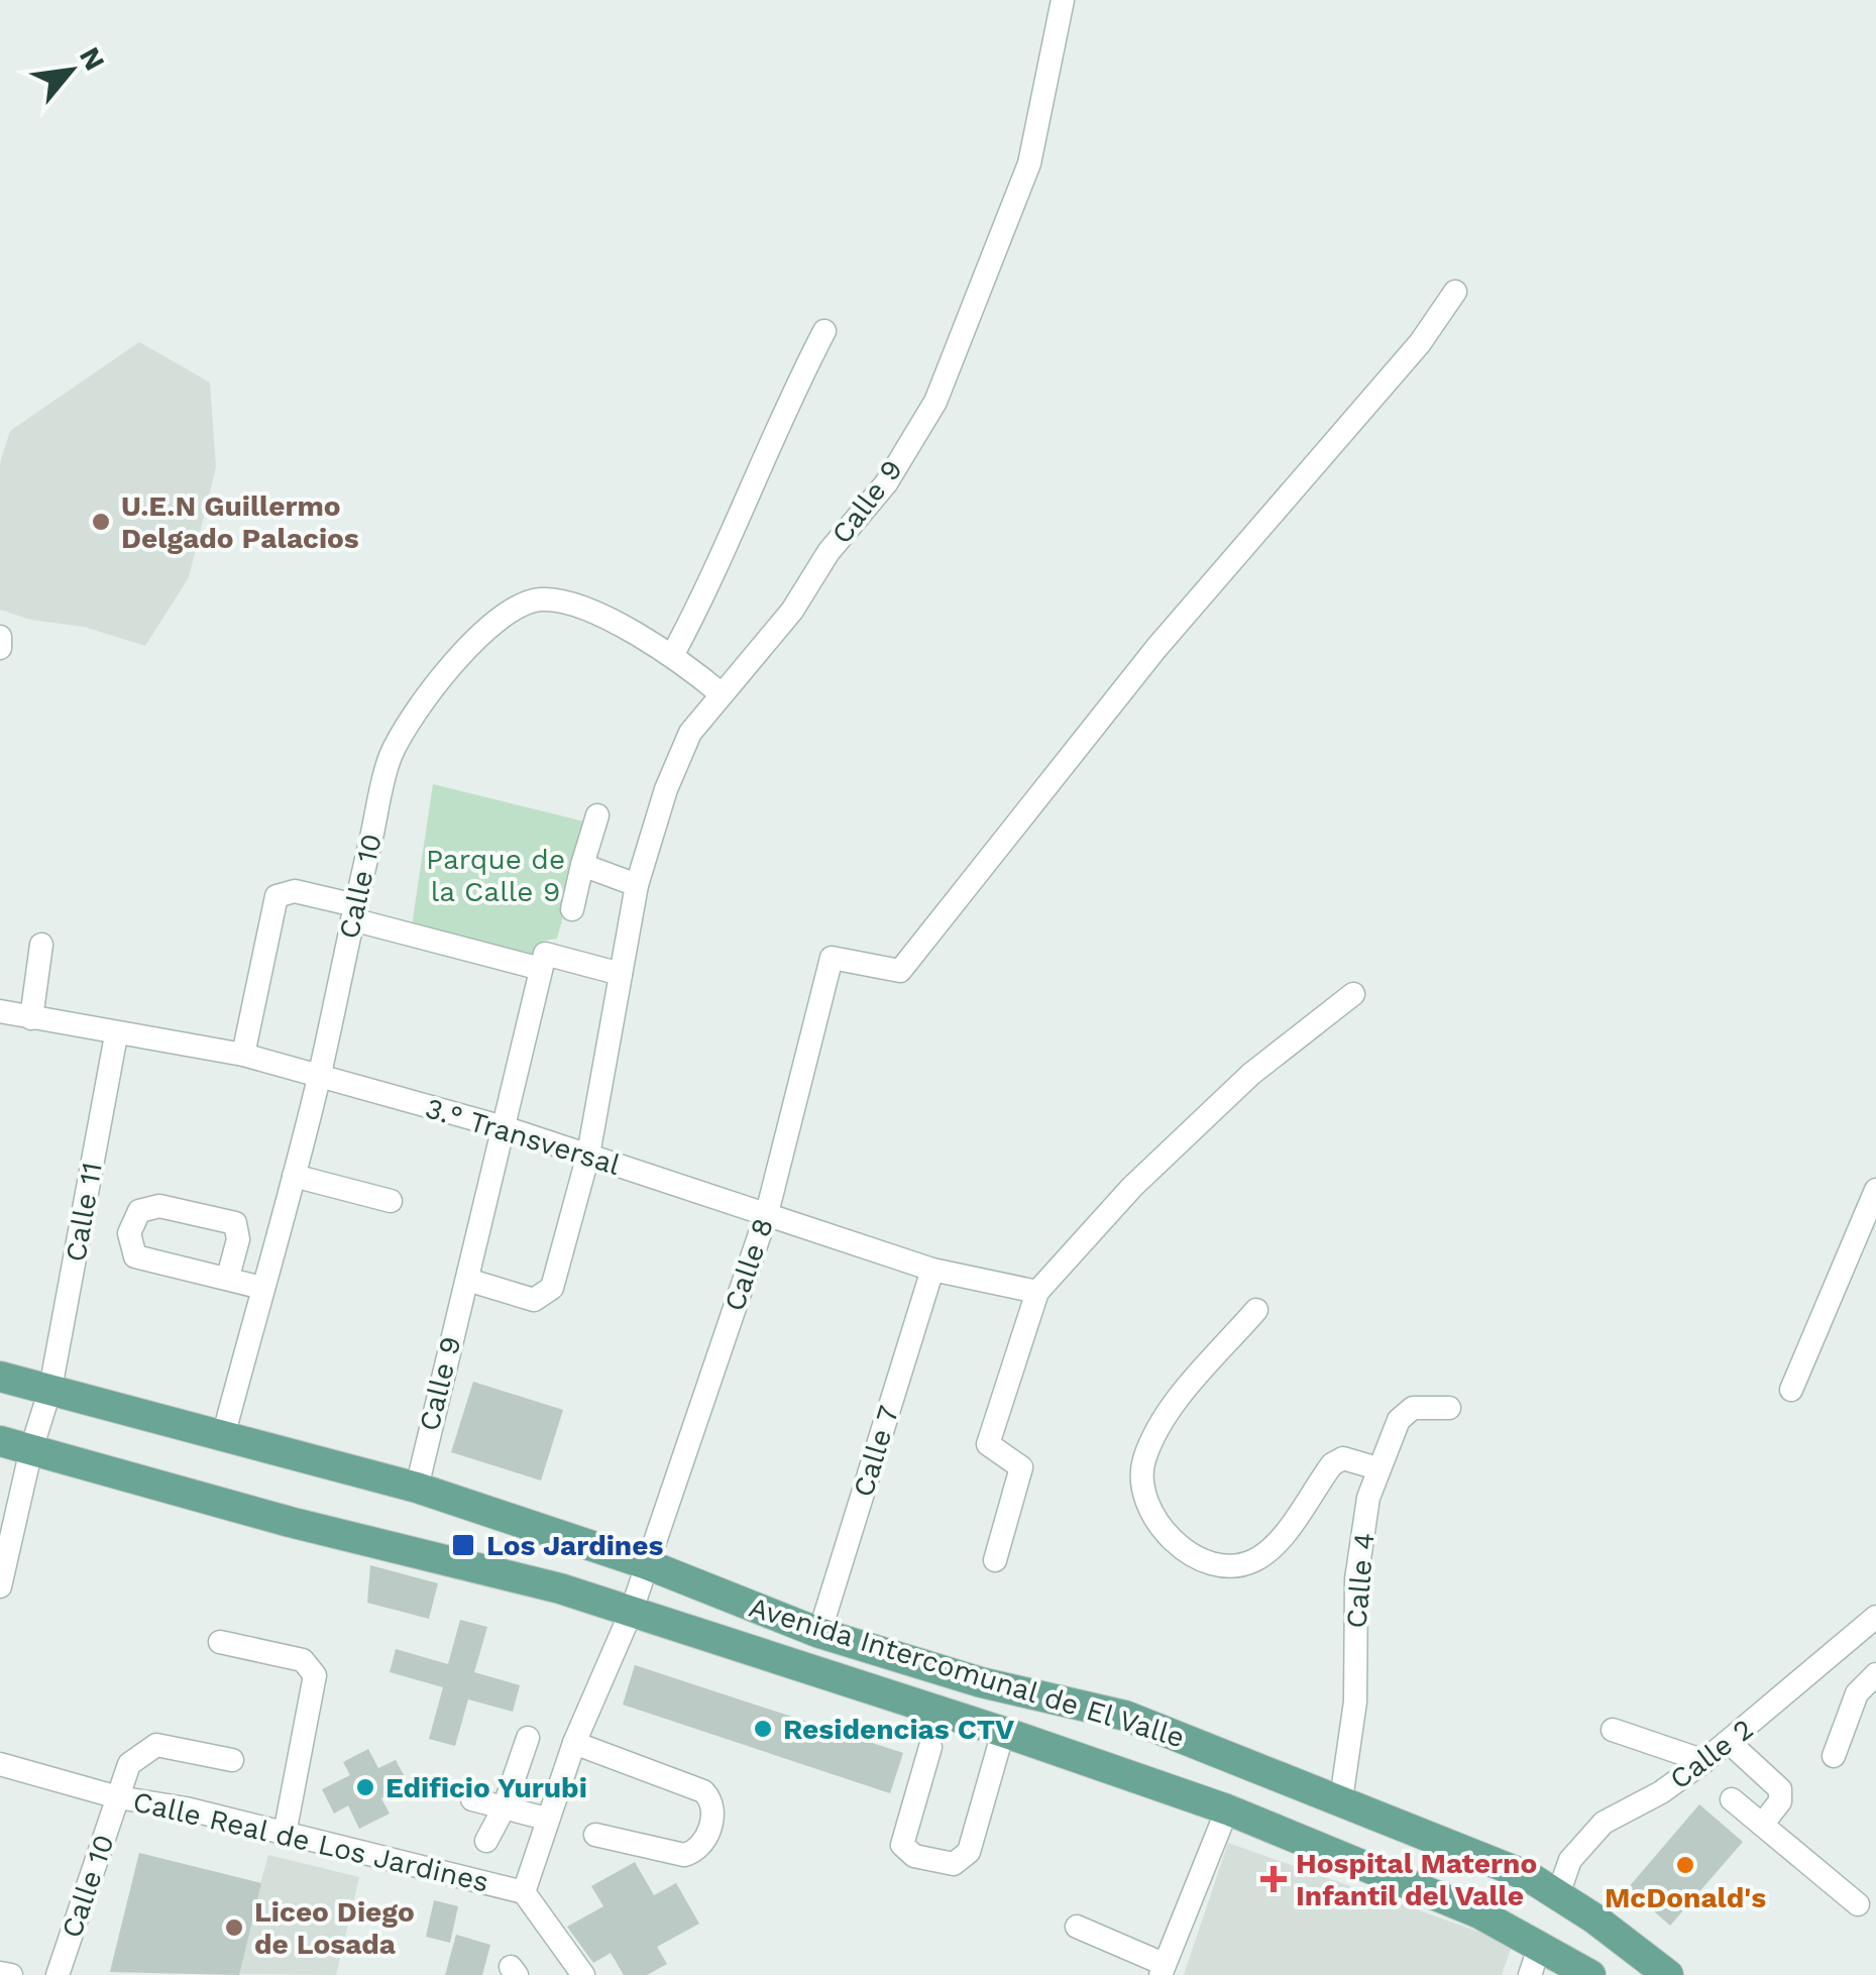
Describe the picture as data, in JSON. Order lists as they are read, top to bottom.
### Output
{
  "streets": {
    "main road": ["Avenida Intercomunal de El Valle"],
    "street": [
      "Calle 9",
      "Calle 10",
      "3.° Transversal",
      "Calle 11",
      "Calle 8",
      "Calle 7",
      "Calle 4",
      "Calle 2",
      "Calle Real de Los Jardines"
    ]
  },
  "crossings": [
    ["Calle 9", "Calle 10"],
    ["Calle 9", "3.° Transversal"],
    ["Calle 9", "Avenida Intercomunal de El Valle"],
    ["Calle 10", "3.° Transversal"],
    ["Calle 10", "Avenida Intercomunal de El Valle"],
    ["Calle 10", "Calle Real de Los Jardines"],
    ["3.° Transversal", "Calle 11"],
    ["3.° Transversal", "Calle 8"],
    ["3.° Transversal", "Calle 7"],
    ["Calle 11", "Avenida Intercomunal de El Valle"],
    ["Calle 8", "Avenida Intercomunal de El Valle"],
    ["Calle 7", "Avenida Intercomunal de El Valle"],
    ["Calle 4", "Avenida Intercomunal de El Valle"],
    ["Avenida Intercomunal de El Valle", "Calle 2"]
  ],
  "parks": ["Parque de la Calle 9"],
  "places": {
    "other": [
      "U.E.N Guillermo Delgado Palacios",
      "Residencias CTV",
      "Edificio Yurubi",
      "McDonald's",
      "Liceo Diego de Losada"
    ],
    "transit": ["Los Jardines"],
    "health": ["Hospital Materno Infantil del Valle"]
  },
  "north": "top right"
}
